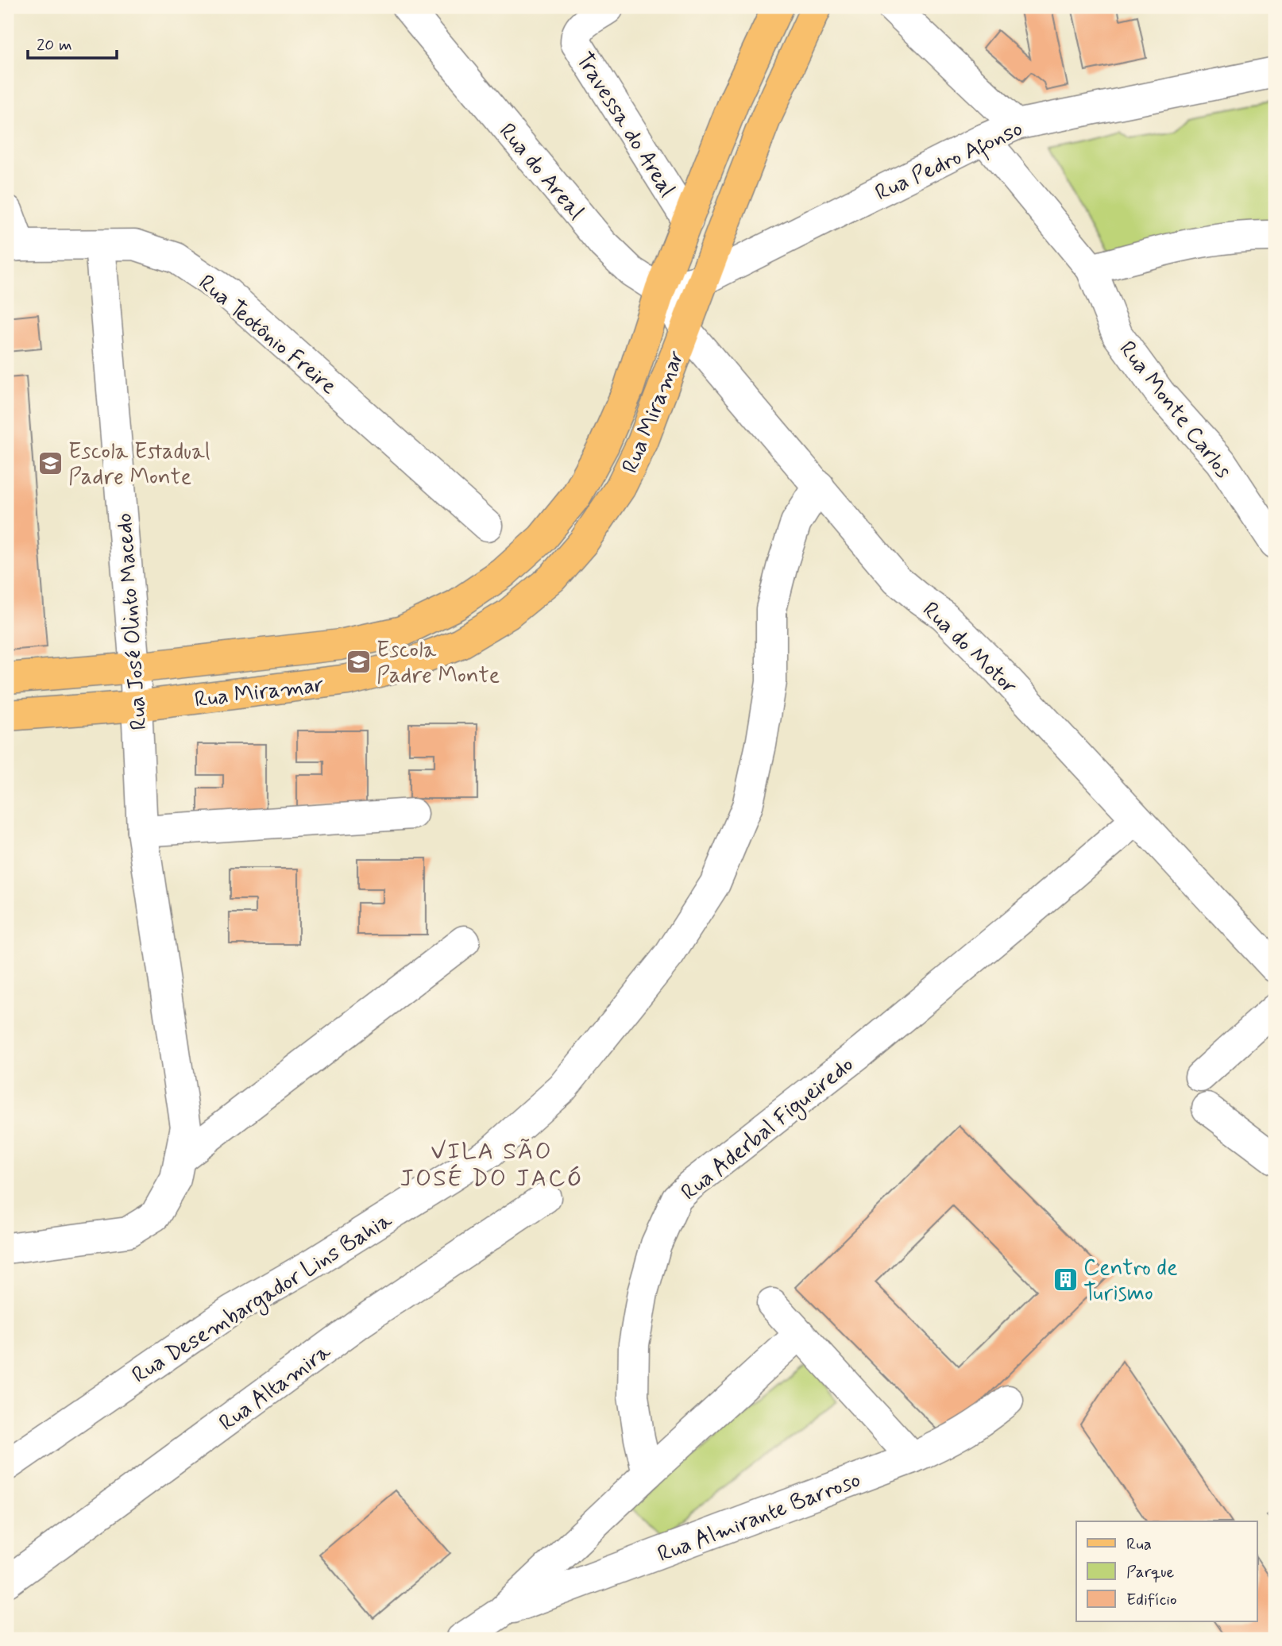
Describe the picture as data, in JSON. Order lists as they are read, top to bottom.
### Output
{
  "streets": {
    "main road": ["Rua Miramar"],
    "street": [
      "Travessa do Areal",
      "Rua Pedro Afonso",
      "Rua do Areal",
      "Rua Teotônio Freire",
      "Rua Monte Carlos",
      "Rua José Olinto Macedo",
      "Rua do Motor",
      "Rua Aderbal Figueiredo",
      "Rua Desembargador Lins Bahia",
      "Rua Altamira",
      "Rua Almirante Barroso"
    ]
  },
  "crossings": [
    ["Travessa do Areal", "Rua Miramar"],
    ["Rua Pedro Afonso", "Rua Monte Carlos"],
    ["Rua Pedro Afonso", "Rua Miramar"],
    ["Rua do Areal", "Rua Miramar"],
    ["Rua do Areal", "Rua do Motor"],
    ["Rua Teotônio Freire", "Rua José Olinto Macedo"],
    ["Rua Miramar", "Rua José Olinto Macedo"],
    ["Rua Miramar", "Rua do Motor"],
    ["Rua do Motor", "Rua Aderbal Figueiredo"],
    ["Rua do Motor", "Rua Desembargador Lins Bahia"]
  ],
  "districts": ["VILA SÃO JOSÉ DO JACÓ"],
  "places": {
    "school or university": ["Escola Estadual Padre Monte", "Escola Padre Monte"],
    "building": ["Centro de Turismo"]
  },
  "legend": ["Rua", "Parque", "Edifício"],
  "scale_bar": "20 m"
}
